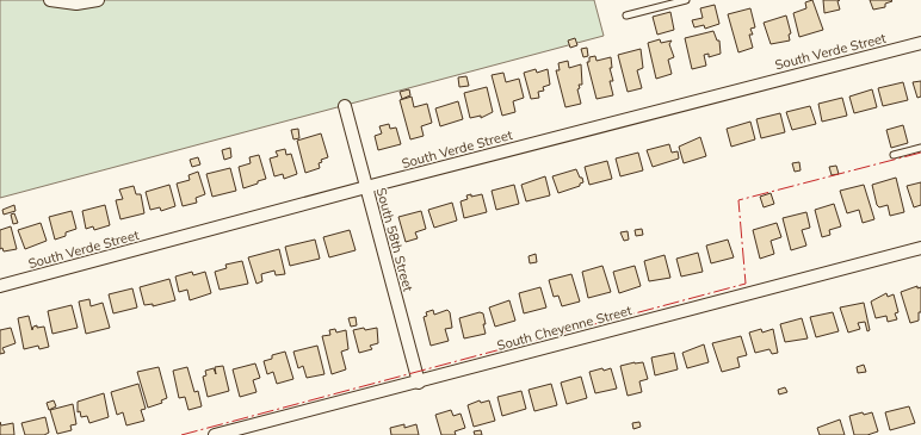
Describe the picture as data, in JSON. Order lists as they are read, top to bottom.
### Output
{
  "streets": {
    "street": ["South Verde Street", "South 58th Street", "South Cheyenne Street"]
  },
  "crossings": [
    ["South Verde Street", "South 58th Street"],
    ["South 58th Street", "South Cheyenne Street"]
  ]
}
